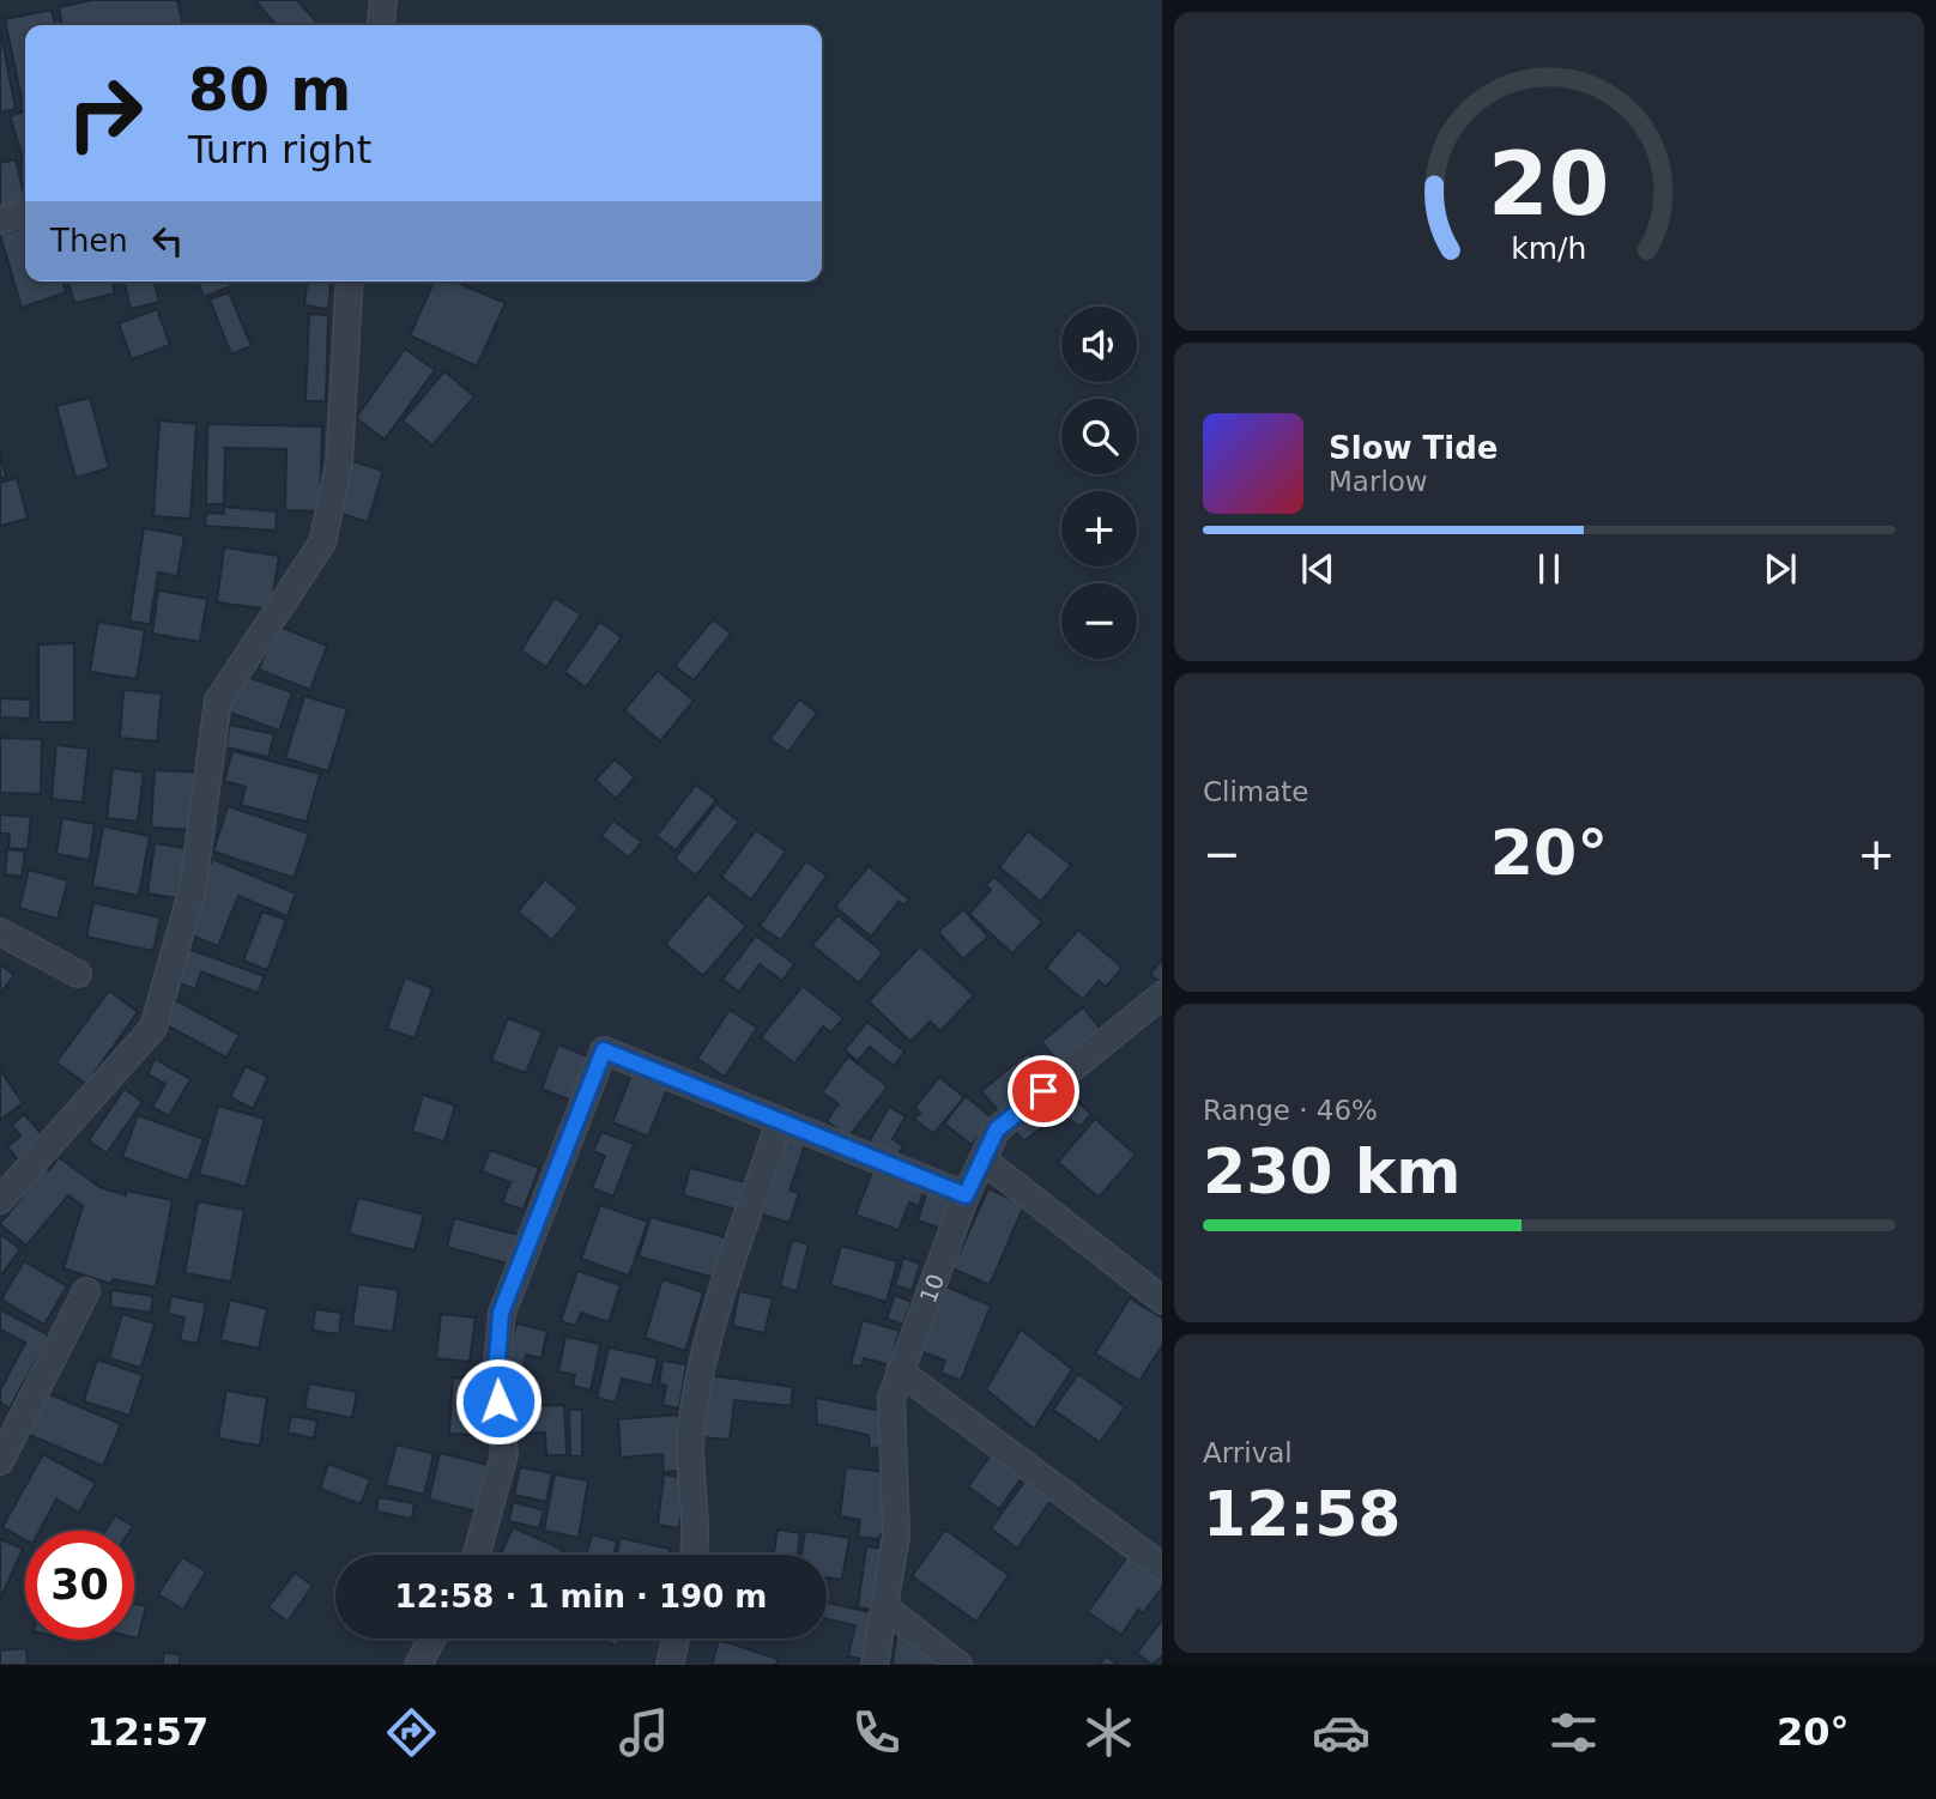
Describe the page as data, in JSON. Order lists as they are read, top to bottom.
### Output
{
  "streets": {
    "street": ["10"]
  },
  "page": {
    "turn": ["80 m", "Turn right"],
    "then": "Then",
    "map_buttons": ["+", "−"],
    "song": ["Slow Tide", "Marlow"],
    "tile": [
      "Climate",
      ["Range · 46%", "230 km"],
      ["Arrival", "12:58"]
    ],
    "heat": ["−", "20°", "+"],
    "limit": "30",
    "trip": "12:58 · 1 min · 190 m",
    "tabs": ["12:57", "20°"],
    "gauge": ["20", "km/h"]
  }
}
